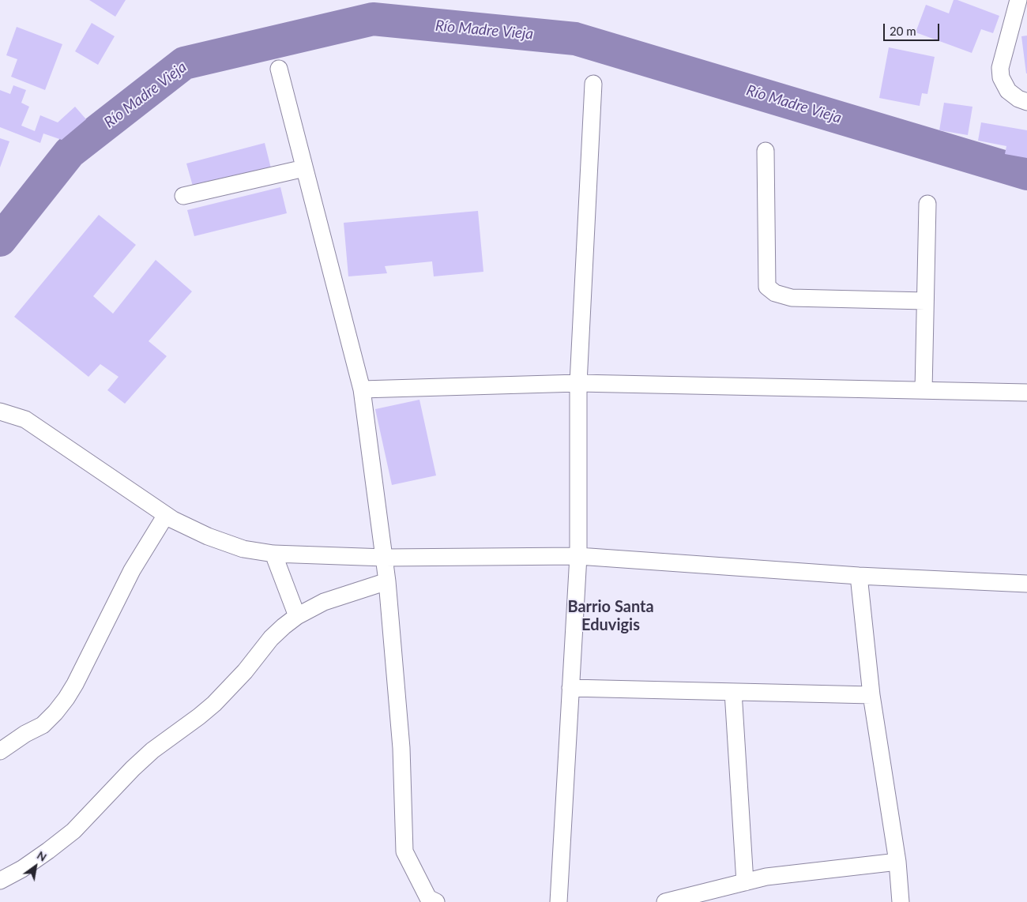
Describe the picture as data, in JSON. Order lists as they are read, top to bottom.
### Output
{
  "districts": ["Barrio Santa Eduvigis"],
  "water": ["Río Madre Vieja"],
  "scale_bar": "20 m",
  "north": "top right"
}
